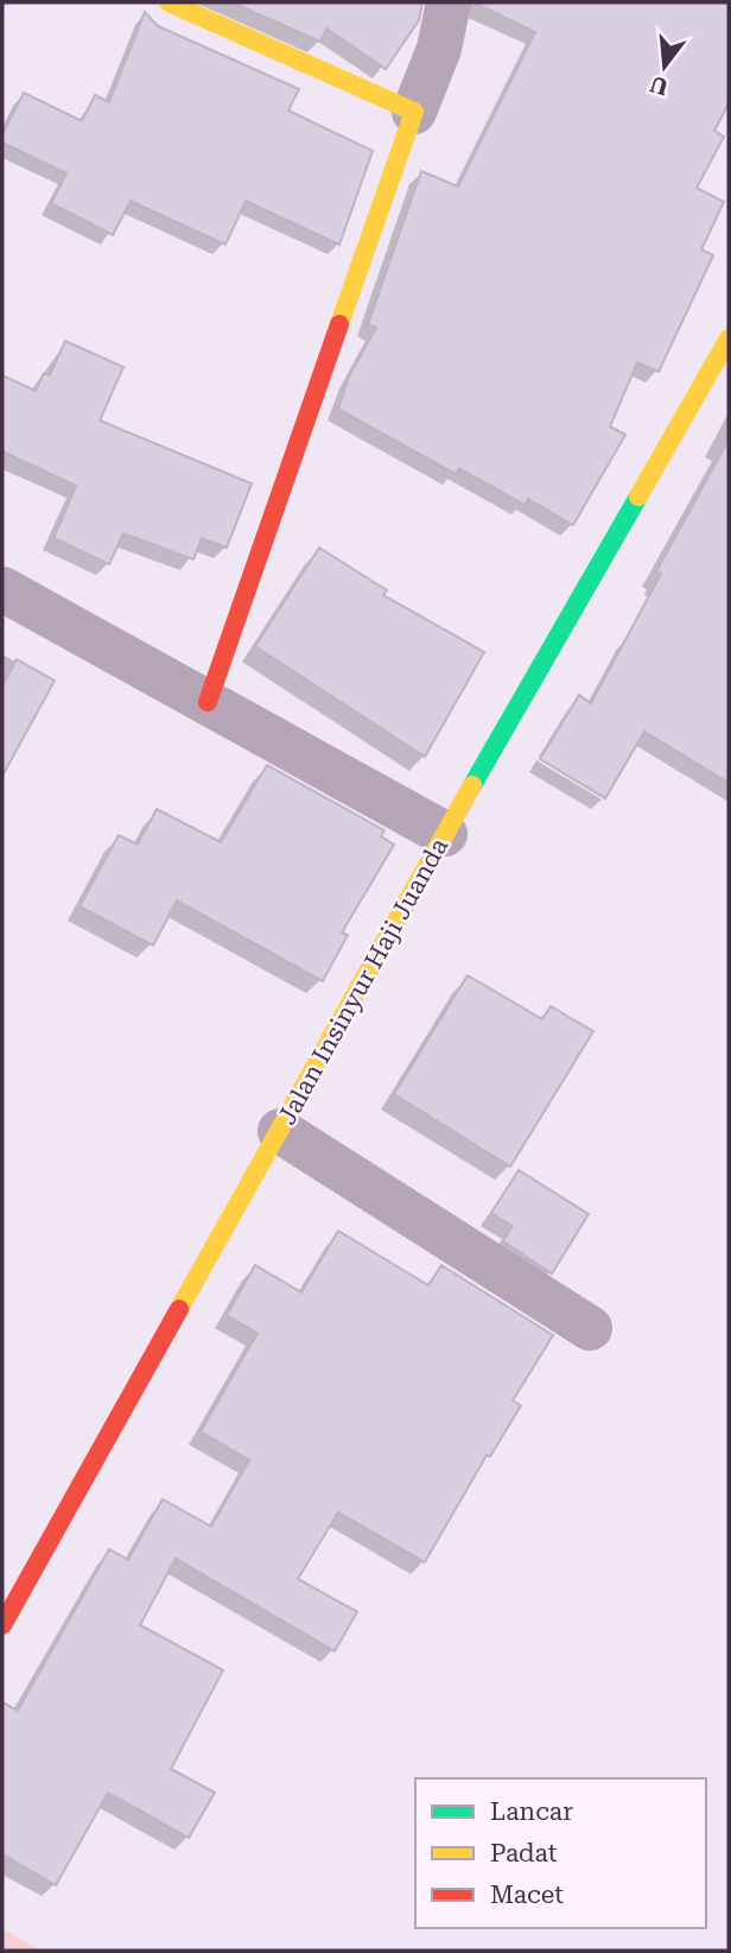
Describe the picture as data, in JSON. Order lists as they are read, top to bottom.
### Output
{
  "streets": {
    "main road": ["Jalan Insinyur Haji Juanda"]
  },
  "legend": ["Lancar", "Padat", "Macet"],
  "north": "bottom"
}
